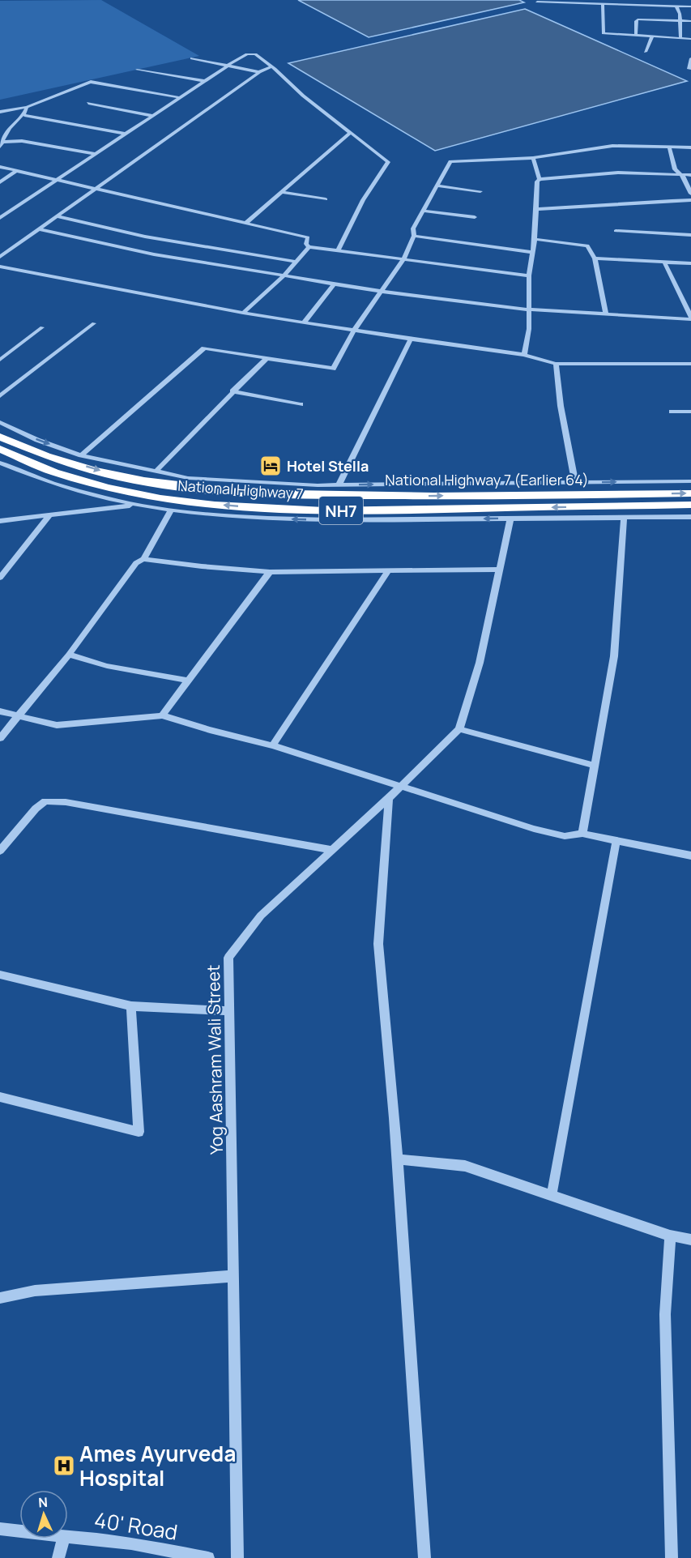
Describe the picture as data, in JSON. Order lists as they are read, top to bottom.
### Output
{
  "streets": {
    "highway": ["National Highway 7 (Earlier 64)", "National Highway 7", "NH7"],
    "street": ["Yog Aashram Wali Street", "40' Road"]
  },
  "one_way": ["National Highway 7 (Earlier 64)", "National Highway 7"],
  "places": {
    "hotel": ["Hotel Stella"],
    "hospital": ["Ames Ayurveda Hospital"]
  },
  "north": "top"
}
